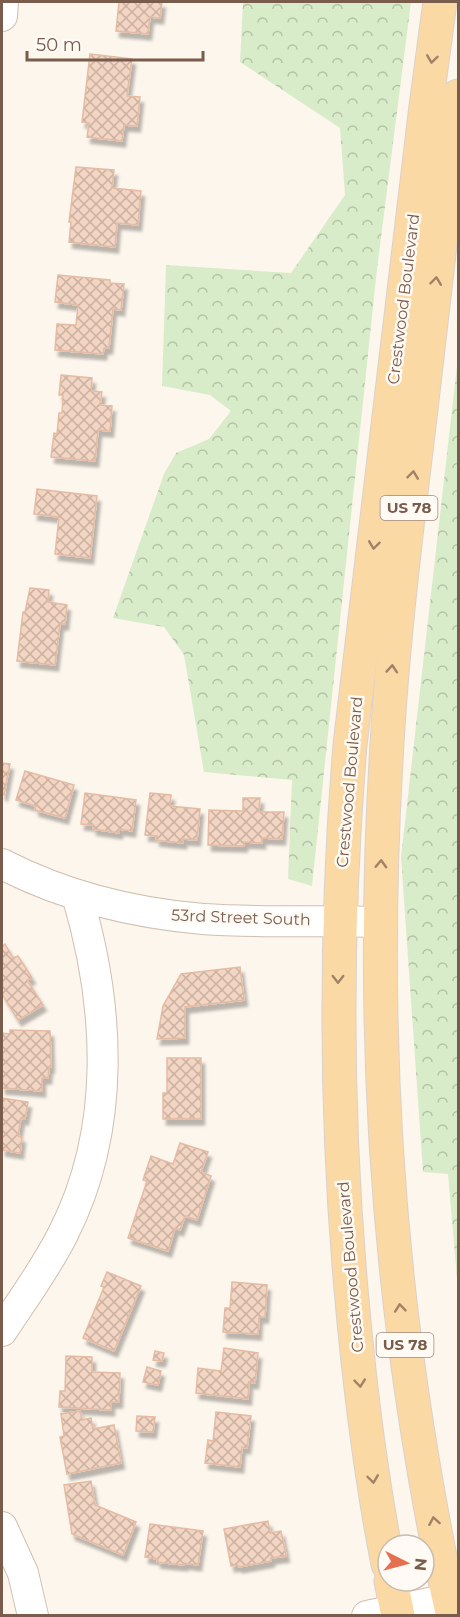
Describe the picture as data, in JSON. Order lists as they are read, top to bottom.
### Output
{
  "streets": {
    "main road": ["Crestwood Boulevard", "US 78"],
    "street": ["53rd Street South"]
  },
  "crossings": [
    ["Crestwood Boulevard", "53rd Street South"]
  ],
  "scale_bar": "50 m",
  "north": "right"
}
